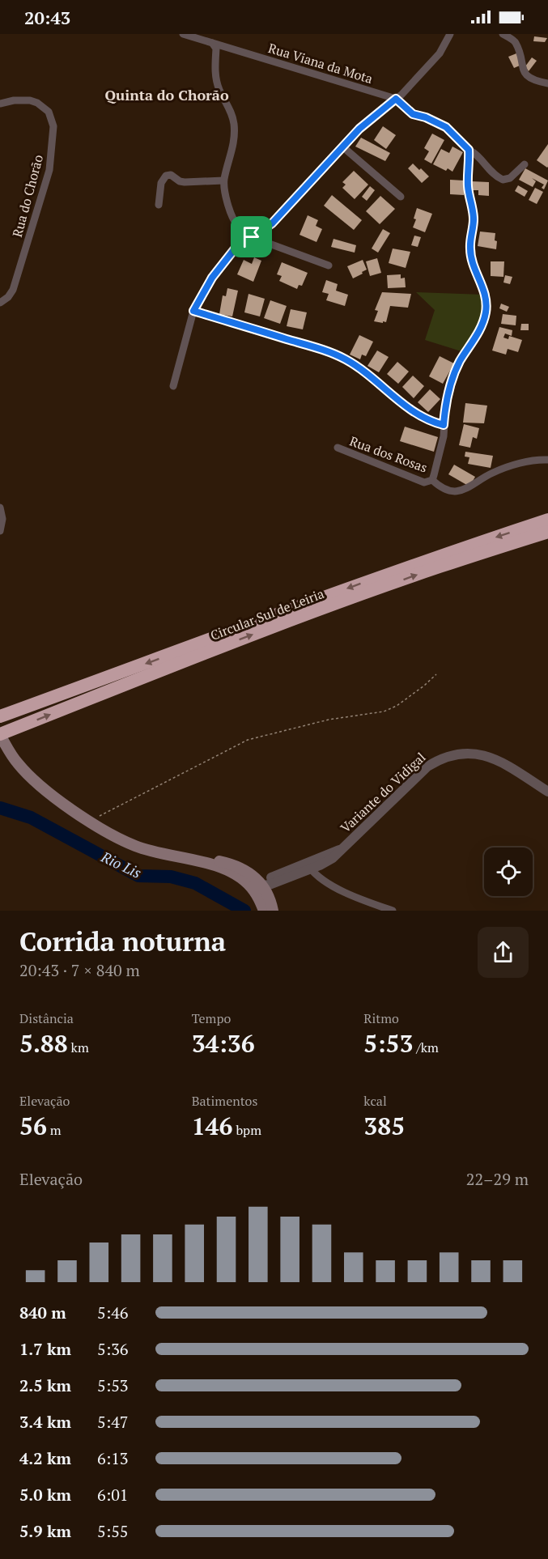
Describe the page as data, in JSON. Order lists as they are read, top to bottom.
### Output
{
  "streets": {
    "highway": ["Circular Sul de Leiria"],
    "street": [
      "Rua Viana da Mota",
      "Rua do Chorão",
      "Rua dos Rosas",
      "Variante do Vidigal"
    ]
  },
  "districts": ["Quinta do Chorão"],
  "water": ["Rio Lis"],
  "page": {
    "status": "20:43",
    "heading": ["Corrida noturna", "20:43 · 7 × 840 m"],
    "stats": [
      ["Distância", "5.88 km"],
      ["Tempo", "34:36"],
      ["Ritmo", "5:53 /km"],
      ["Elevação", "56 m"],
      ["Batimentos", "146 bpm"],
      ["kcal", "385"]
    ],
    "chart": ["Elevação", "22–29 m"],
    "list": [
      {
        "name": "840 m",
        "note": "5:46"
      },
      {
        "name": "1.7 km",
        "note": "5:36"
      },
      {
        "name": "2.5 km",
        "note": "5:53"
      },
      {
        "name": "3.4 km",
        "note": "5:47"
      },
      {
        "name": "4.2 km",
        "note": "6:13"
      },
      {
        "name": "5.0 km",
        "note": "6:01"
      },
      {
        "name": "5.9 km",
        "note": "5:55"
      }
    ]
  }
}
